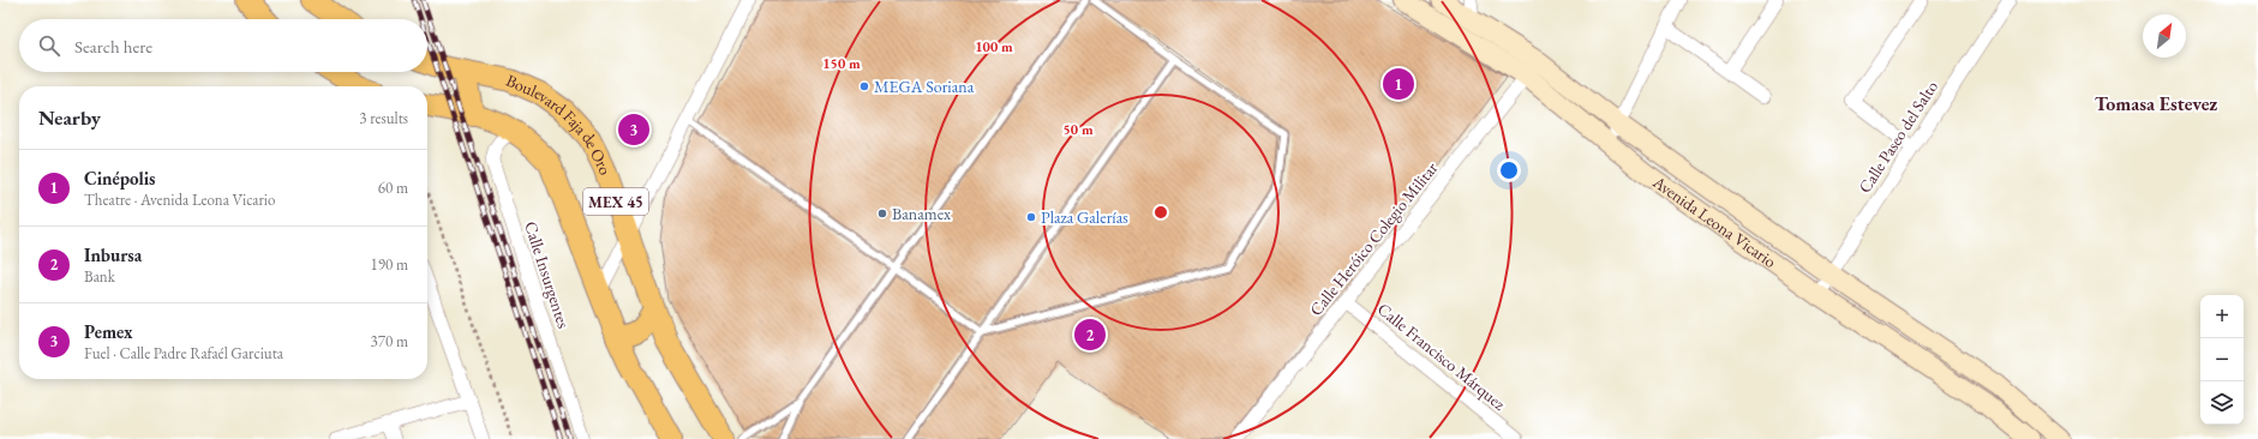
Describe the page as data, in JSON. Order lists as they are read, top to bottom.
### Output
{
  "streets": {
    "main road": ["Boulevard Faja de Oro", "MEX 45"],
    "street": [
      "Calle Paseo del Salto",
      "Avenida Leona Vicario",
      "Calle Heróico Colegio Militar",
      "Calle Insurgentes",
      "Calle Francisco Márquez"
    ]
  },
  "crossings": [
    ["Boulevard Faja de Oro", "Calle Insurgentes"],
    ["Calle Paseo del Salto", "Avenida Leona Vicario"],
    ["Avenida Leona Vicario", "Calle Heróico Colegio Militar"],
    ["Calle Heróico Colegio Militar", "Calle Francisco Márquez"]
  ],
  "districts": ["Tomasa Estevez"],
  "places": ["MEGA Soriana", "Banamex", "Plaza Galerías"],
  "north": "top right",
  "page": {
    "search": "Search here",
    "pins": ["1", "3", "2"],
    "heading": ["Nearby", "3 results"],
    "list": [
      {
        "mark": "1",
        "name": "Cinépolis",
        "note": "Theatre · Avenida Leona Vicario",
        "value": "60 m"
      },
      {
        "mark": "2",
        "name": "Inbursa",
        "note": "Bank",
        "value": "190 m"
      },
      {
        "mark": "3",
        "name": "Pemex",
        "note": "Fuel · Calle Padre Rafaél Garciuta",
        "value": "370 m"
      }
    ],
    "map_buttons": ["+", "−"]
  },
  "rings": ["100 m", "150 m", "50 m"]
}
